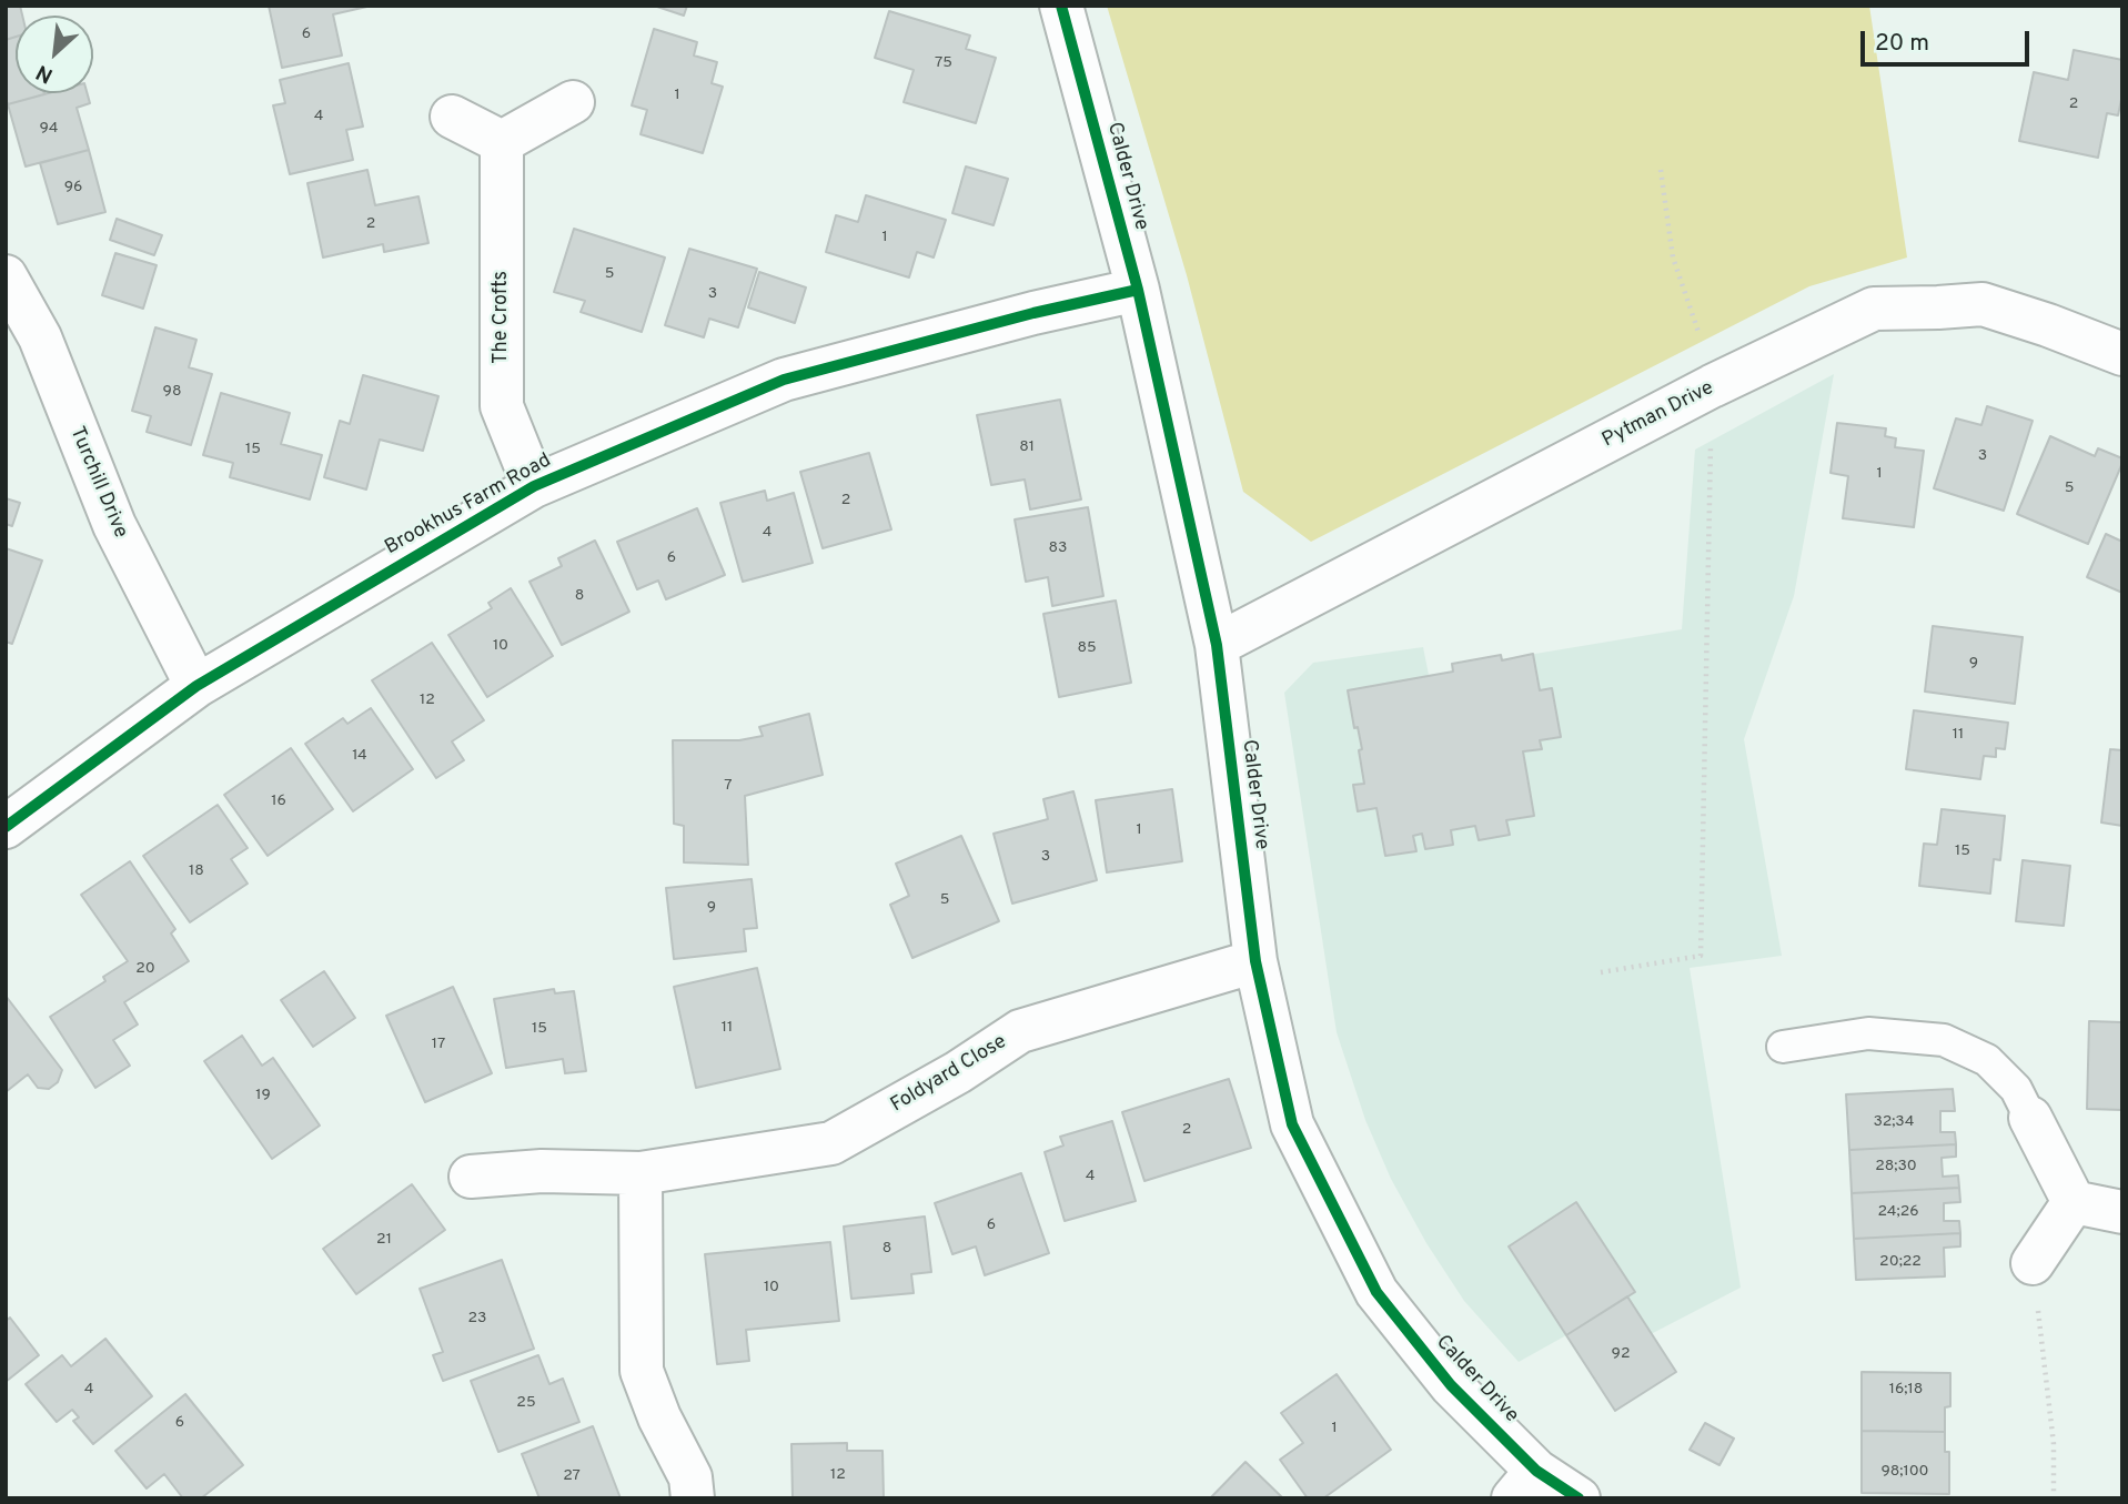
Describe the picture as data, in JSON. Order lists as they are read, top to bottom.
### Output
{
  "streets": {
    "street": [
      "Calder Drive",
      "The Crofts",
      "Pytman Drive",
      "Turchill Drive",
      "Brookhus Farm Road",
      "Foldyard Close"
    ]
  },
  "crossings": [
    ["Calder Drive", "Pytman Drive"],
    ["Calder Drive", "Brookhus Farm Road"],
    ["Calder Drive", "Foldyard Close"],
    ["The Crofts", "Brookhus Farm Road"],
    ["Turchill Drive", "Brookhus Farm Road"]
  ],
  "house_numbers": [
    "6",
    "75",
    "1",
    "2",
    "4",
    "94",
    "96",
    "2",
    "1",
    "5",
    "3",
    "98",
    "81",
    "15",
    "3",
    "1",
    "5",
    "2",
    "4",
    "83",
    "6",
    "8",
    "10",
    "85",
    "9",
    "12",
    "11",
    "14",
    "7",
    "16",
    "1",
    "15",
    "3",
    "18",
    "5",
    "9",
    "20",
    "11",
    "15",
    "17",
    "19",
    "32;34",
    "2",
    "28;30",
    "4",
    "24;26",
    "6",
    "21",
    "8",
    "20;22",
    "10",
    "23",
    "92",
    "4",
    "16;18",
    "25",
    "6",
    "1",
    "98;100",
    "12",
    "27"
  ],
  "scale_bar": "20 m",
  "north": "bottom left"
}
